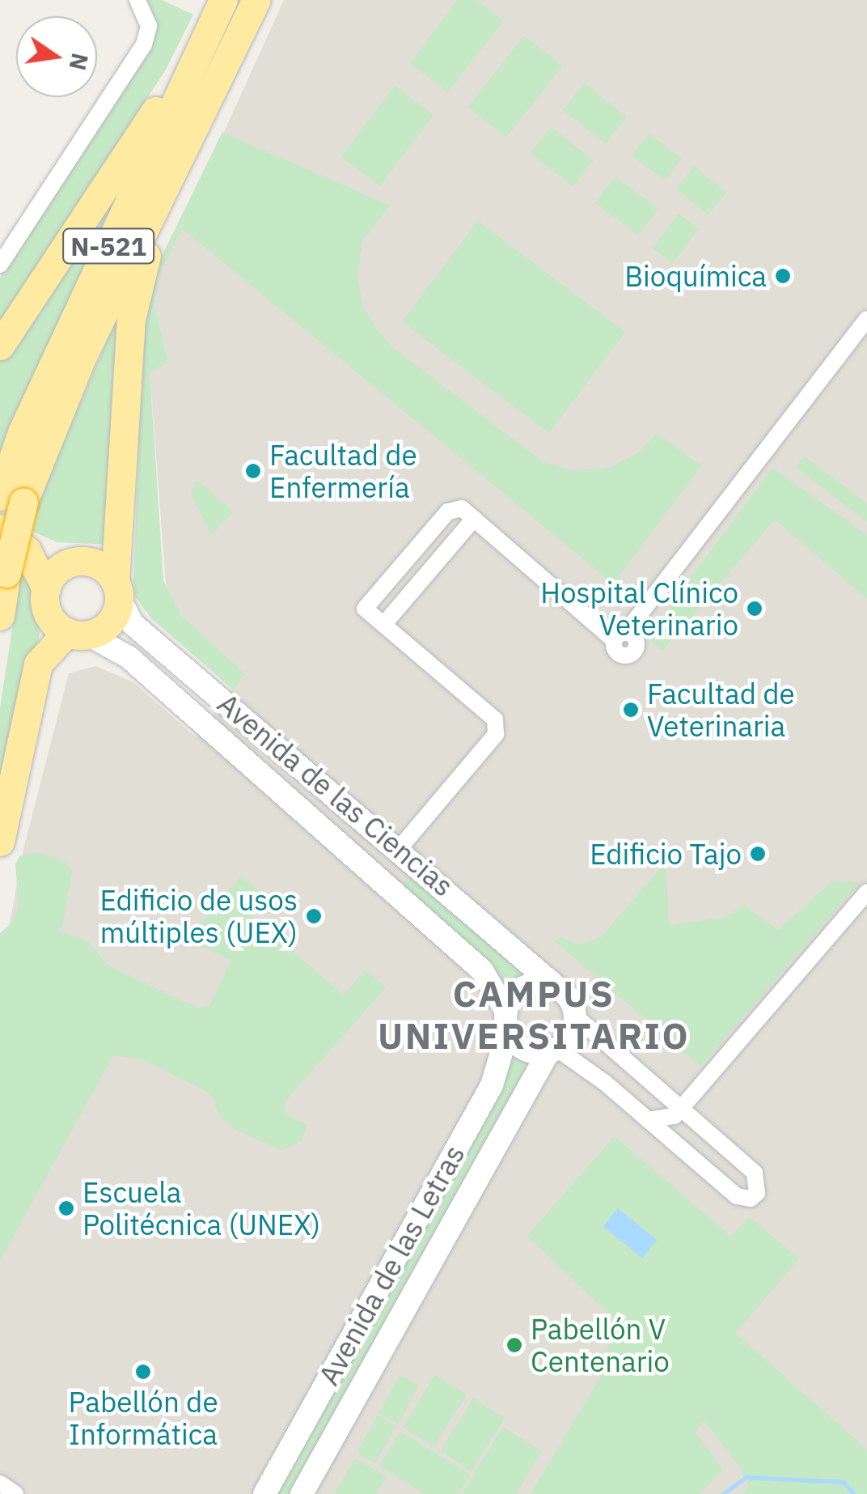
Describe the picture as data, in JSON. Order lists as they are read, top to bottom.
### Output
{
  "streets": {
    "highway": ["N-521"],
    "main road": ["Avenida de las Ciencias", "Avenida de las Letras"]
  },
  "crossings": [
    ["Avenida de las Ciencias", "Avenida de las Letras"]
  ],
  "districts": ["CAMPUS UNIVERSITARIO"],
  "places": [
    "Bioquímica",
    "Facultad de Enfermería",
    "Hospital Clínico Veterinario",
    "Facultad de Veterinaria",
    "Edificio Tajo",
    "Edificio de usos múltiples (UEX)",
    "Escuela Politécnica (UNEX)",
    "Pabellón V Centenario",
    "Pabellón de Informática"
  ],
  "north": "right"
}
